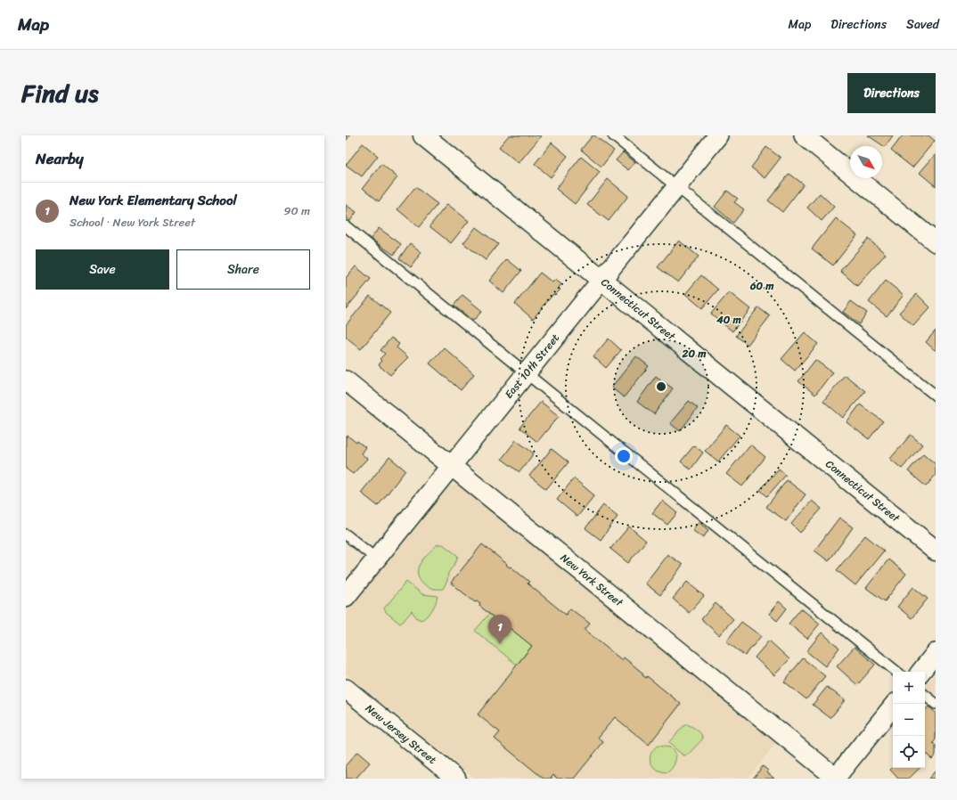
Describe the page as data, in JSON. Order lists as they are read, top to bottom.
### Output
{
  "streets": {
    "street": [
      "Connecticut Street",
      "East 10th Street",
      "New York Street",
      "New Jersey Street"
    ]
  },
  "crossings": [
    ["Connecticut Street", "East 10th Street"],
    ["East 10th Street", "New York Street"]
  ],
  "north": "bottom right",
  "page": {
    "header": "Map",
    "nav": ["Map", "Directions", "Saved"],
    "title": "Find us",
    "buttons": [
      "Directions",
      ["Save", "Share"]
    ],
    "heading": "Nearby",
    "list": [
      {
        "mark": "1",
        "name": "New York Elementary School",
        "note": "School · New York Street",
        "value": "90 m"
      }
    ],
    "pins": "1",
    "map_buttons": ["+", "−"]
  },
  "rings": ["60 m", "40 m", "20 m"]
}
